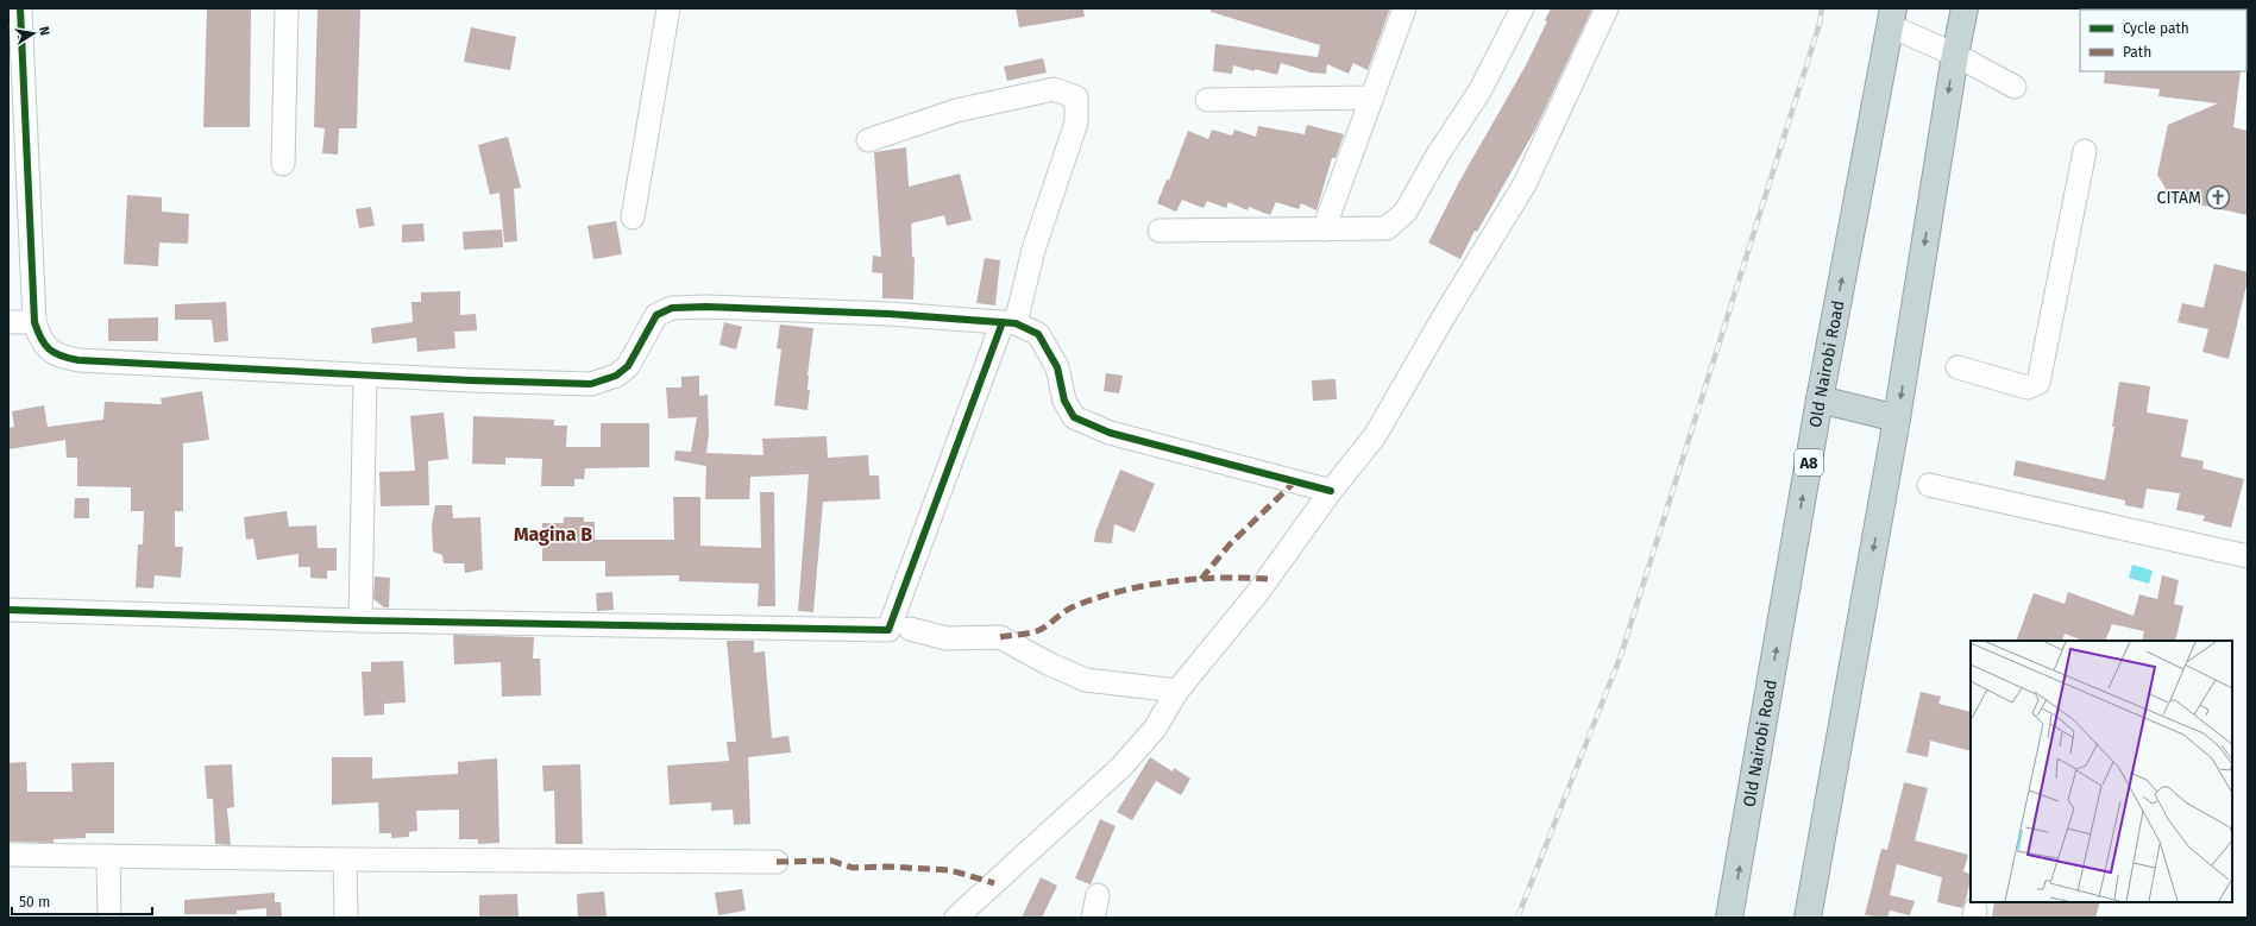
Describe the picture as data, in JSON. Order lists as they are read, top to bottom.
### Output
{
  "streets": {
    "highway": ["Old Nairobi Road", "A8"]
  },
  "districts": ["Magina B"],
  "places": {
    "church": ["CITAM"]
  },
  "legend": ["Cycle path", "Path"],
  "scale_bar": "50 m",
  "north": "right"
}
